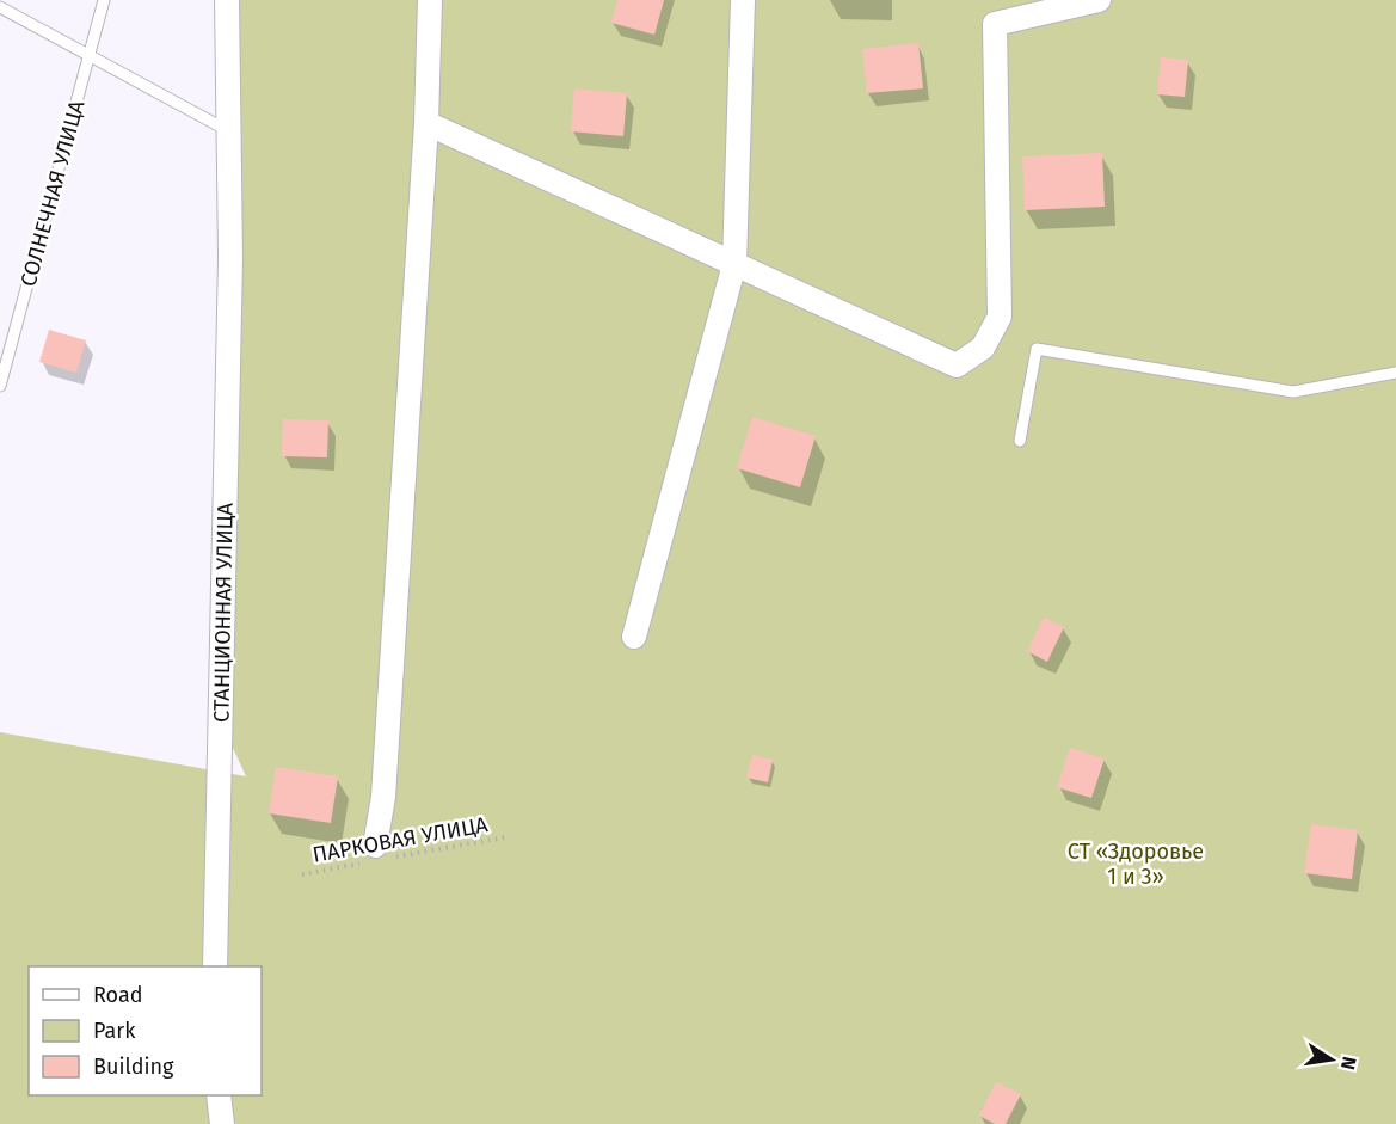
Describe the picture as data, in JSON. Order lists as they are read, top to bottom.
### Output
{
  "streets": {
    "street": ["СТАНЦИОННАЯ УЛИЦА"],
    "lane": ["СОЛНЕЧНАЯ УЛИЦА"],
    "path": ["ПАРКОВАЯ УЛИЦА"]
  },
  "parks": ["СТ «Здоровье 1 и 3»"],
  "legend": ["Road", "Park", "Building"],
  "north": "right"
}
